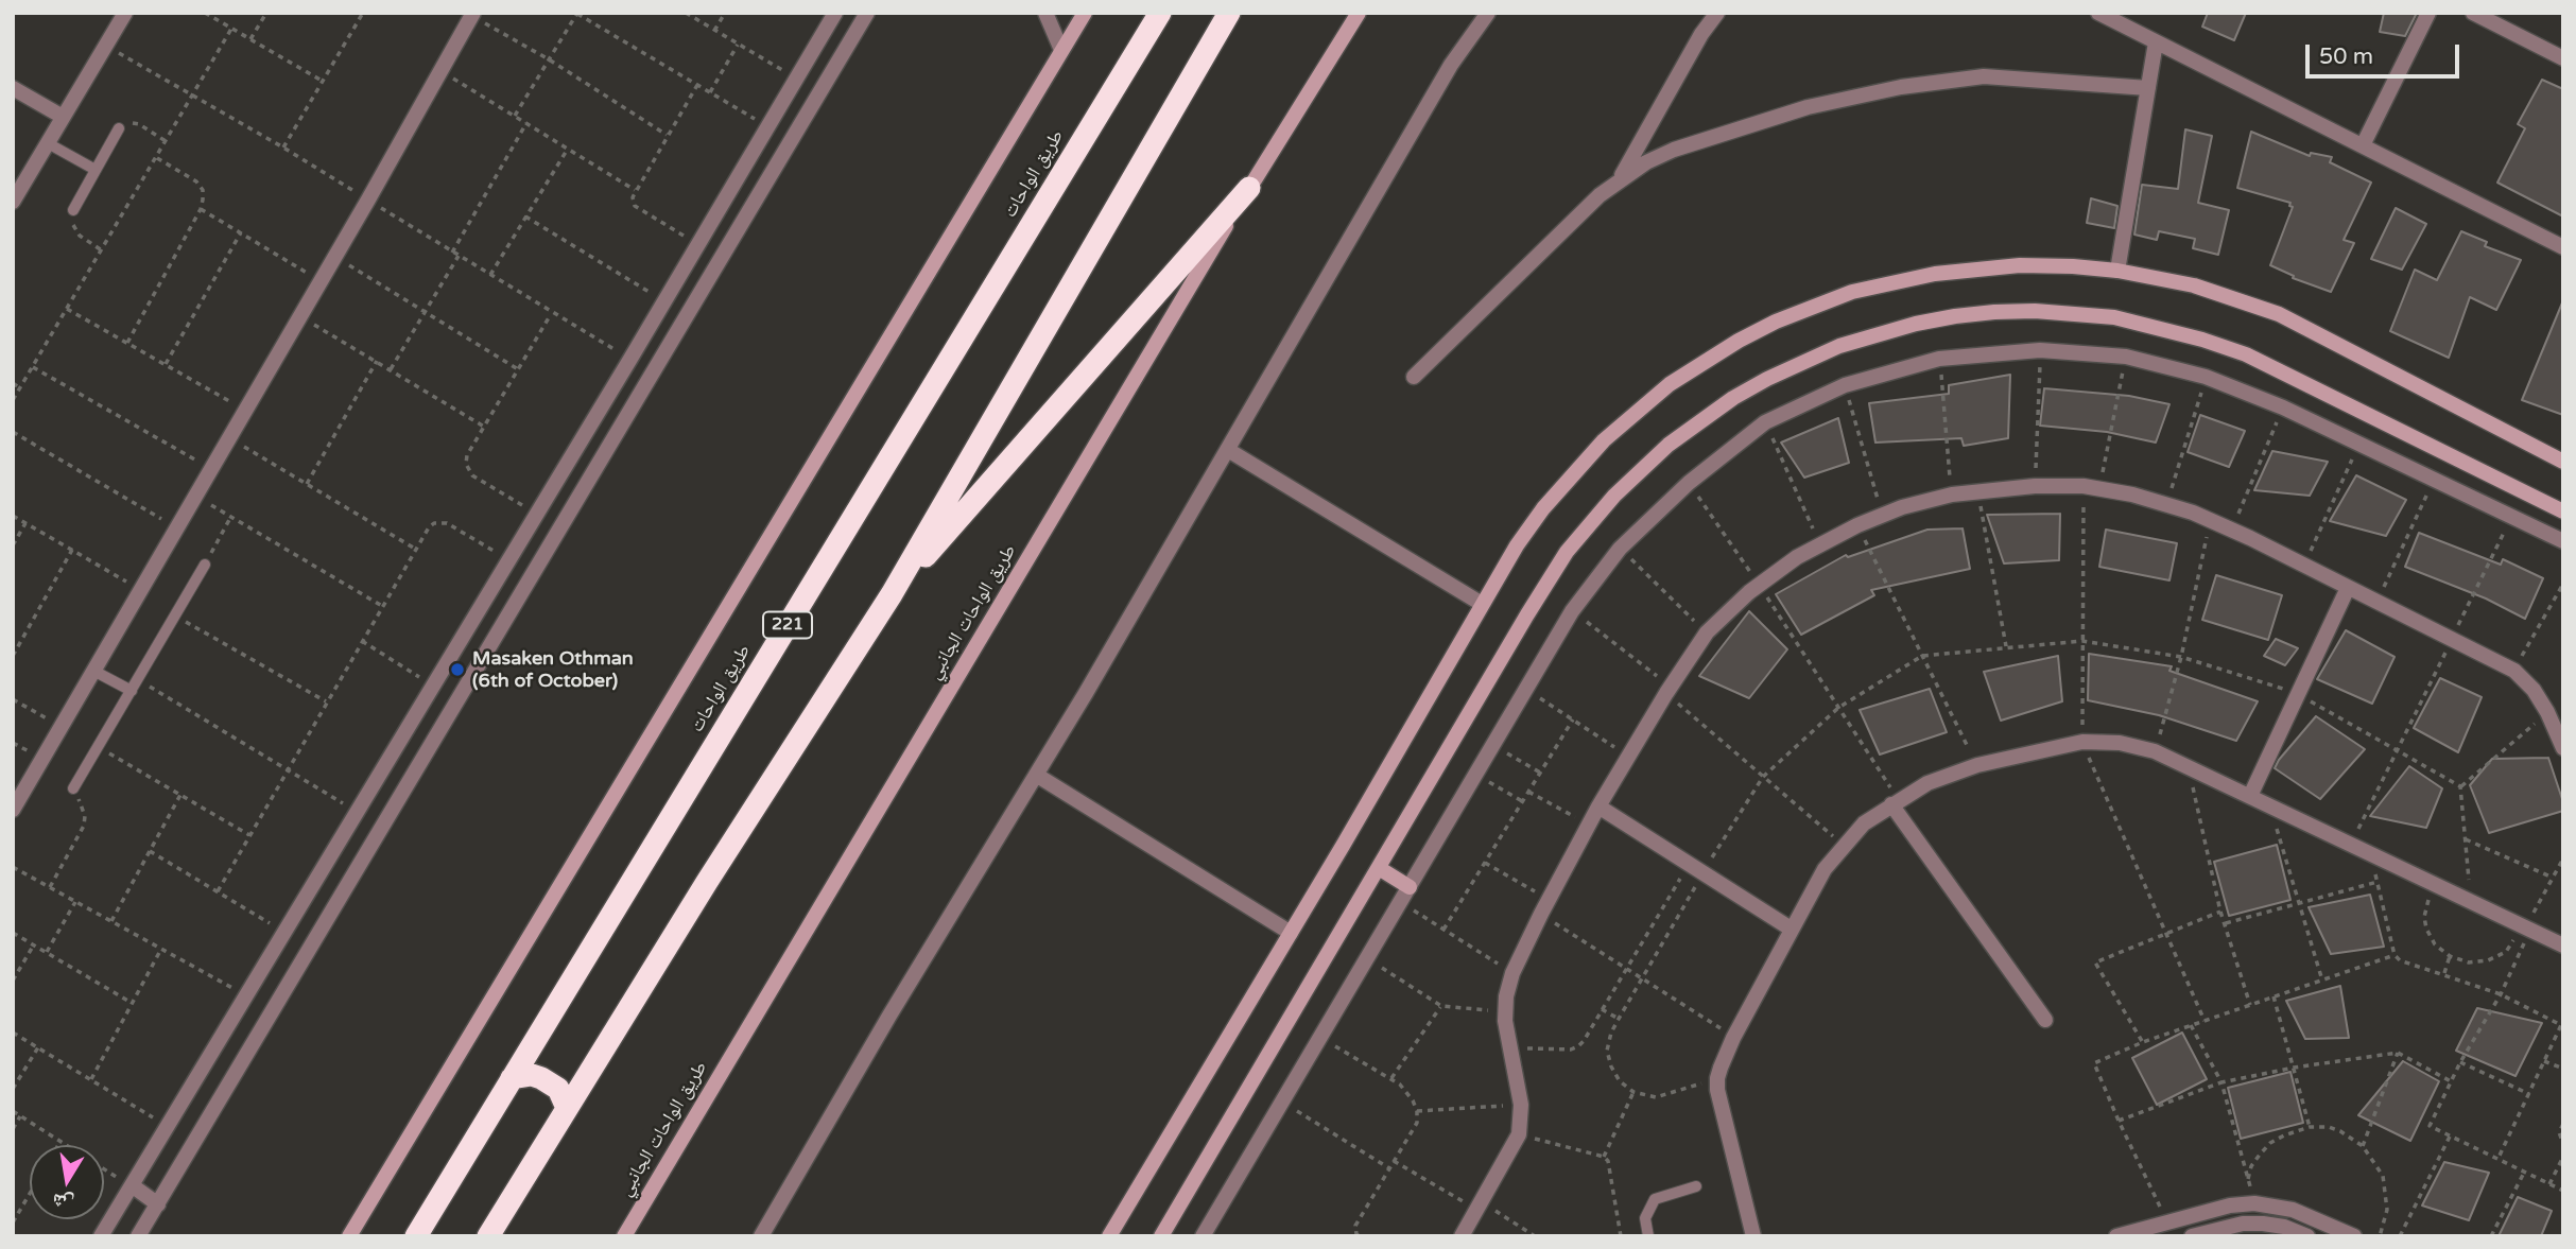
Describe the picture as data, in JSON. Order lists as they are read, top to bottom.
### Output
{
  "streets": {
    "highway": ["طريق الواحات", "221"],
    "street": ["طريق الواحات الجانبي"]
  },
  "places": ["Masaken Othman (6th of October)"],
  "scale_bar": "50 m",
  "north": "bottom"
}
